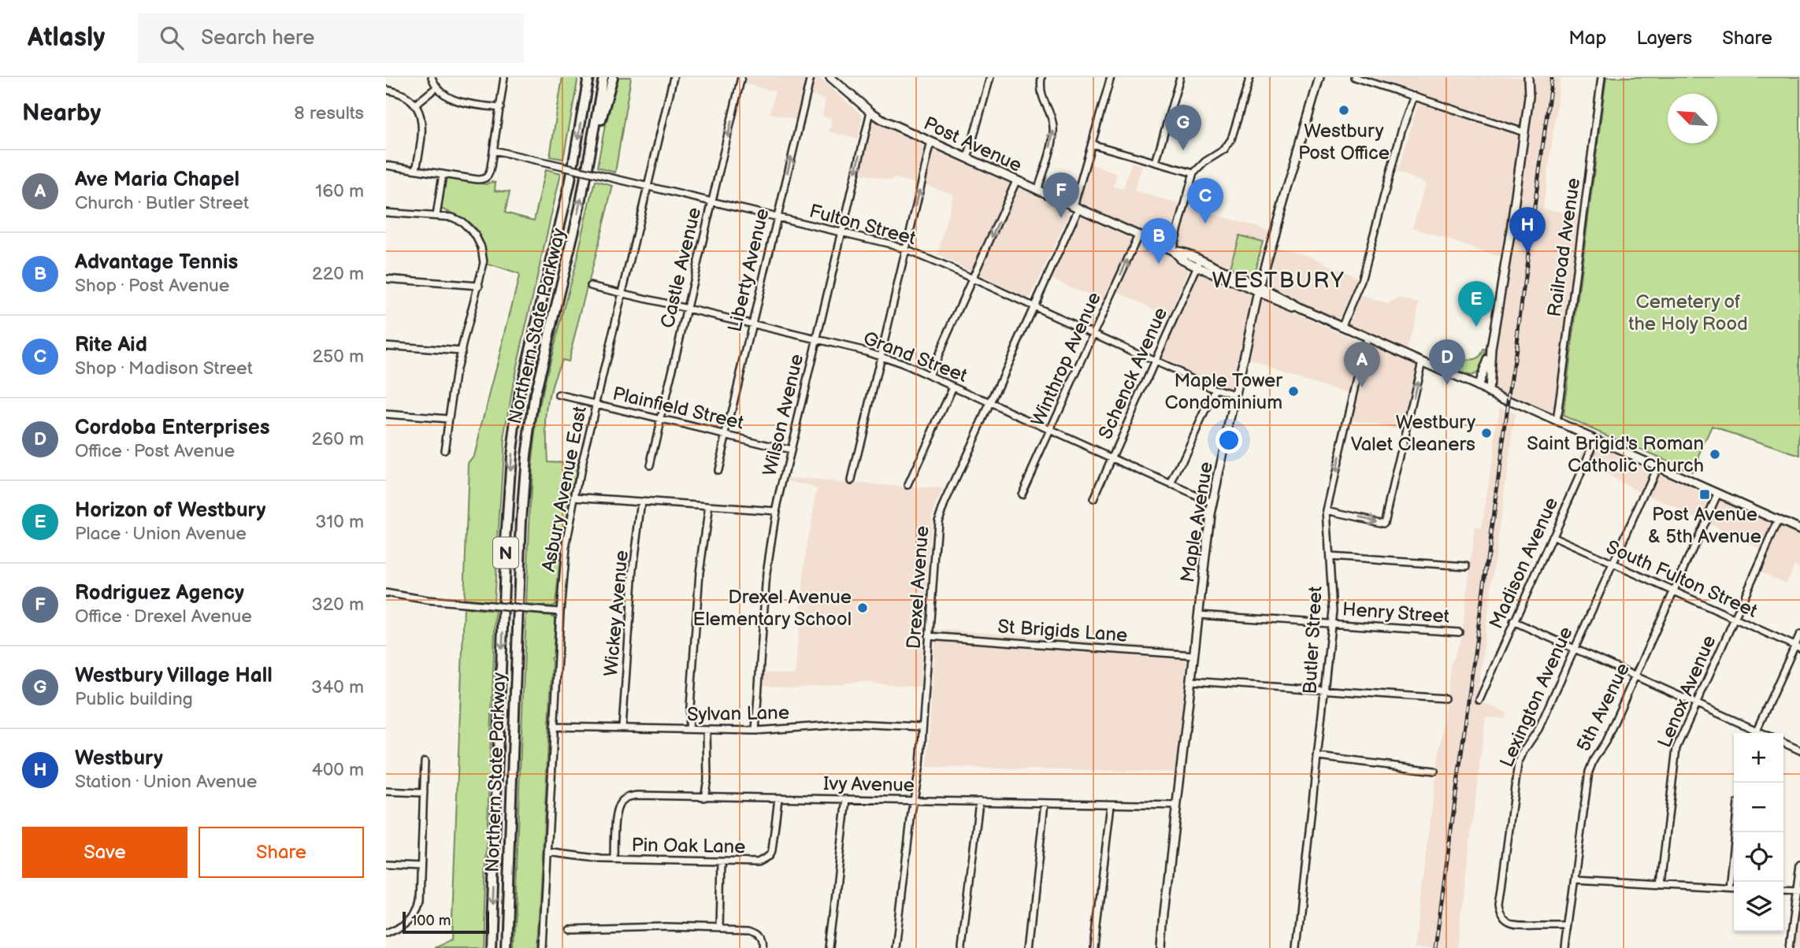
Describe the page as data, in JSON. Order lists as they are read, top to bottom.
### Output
{
  "streets": {
    "highway": ["Northern State Parkway", "N"],
    "main road": ["Post Avenue", "Maple Avenue"],
    "street": [
      "Fulton Street",
      "Railroad Avenue",
      "Castle Avenue",
      "Liberty Avenue",
      "Grand Street",
      "Winthrop Avenue",
      "Schenck Avenue",
      "Plainfield Street",
      "Wilson Avenue",
      "Asbury Avenue East",
      "Madison Avenue",
      "South Fulton Street",
      "Drexel Avenue",
      "Henry Street",
      "Wickey Avenue",
      "St Brigids Lane",
      "Butler Street",
      "Lenox Avenue",
      "Lexington Avenue",
      "5th Avenue",
      "Sylvan Lane",
      "Ivy Avenue",
      "Pin Oak Lane"
    ]
  },
  "crossings": [
    ["Post Avenue", "Railroad Avenue"],
    ["Post Avenue", "Winthrop Avenue"],
    ["Post Avenue", "Schenck Avenue"],
    ["Post Avenue", "Wilson Avenue"],
    ["Post Avenue", "Maple Avenue"],
    ["Post Avenue", "Madison Avenue"],
    ["Post Avenue", "Drexel Avenue"],
    ["Post Avenue", "Butler Street"],
    ["Post Avenue", "Lenox Avenue"],
    ["Post Avenue", "Lexington Avenue"],
    ["Post Avenue", "5th Avenue"],
    ["Fulton Street", "Castle Avenue"],
    ["Fulton Street", "Liberty Avenue"],
    ["Fulton Street", "Winthrop Avenue"],
    ["Fulton Street", "Schenck Avenue"],
    ["Fulton Street", "Wilson Avenue"],
    ["Fulton Street", "Asbury Avenue East"],
    ["Fulton Street", "Maple Avenue"],
    ["Fulton Street", "Drexel Avenue"],
    ["Castle Avenue", "Grand Street"],
    ["Castle Avenue", "Plainfield Street"],
    ["Liberty Avenue", "Grand Street"],
    ["Liberty Avenue", "Plainfield Street"],
    ["Grand Street", "Winthrop Avenue"],
    ["Grand Street", "Schenck Avenue"],
    ["Grand Street", "Wilson Avenue"],
    ["Grand Street", "Asbury Avenue East"],
    ["Grand Street", "Maple Avenue"],
    ["Grand Street", "Drexel Avenue"],
    ["Plainfield Street", "Wilson Avenue"],
    ["Plainfield Street", "Asbury Avenue East"],
    ["Wilson Avenue", "Sylvan Lane"],
    ["Asbury Avenue East", "Sylvan Lane"],
    ["Asbury Avenue East", "Pin Oak Lane"],
    ["Maple Avenue", "Henry Street"],
    ["Maple Avenue", "St Brigids Lane"],
    ["Maple Avenue", "Ivy Avenue"],
    ["Madison Avenue", "South Fulton Street"],
    ["South Fulton Street", "Lenox Avenue"],
    ["South Fulton Street", "Lexington Avenue"],
    ["South Fulton Street", "5th Avenue"],
    ["Drexel Avenue", "St Brigids Lane"],
    ["Drexel Avenue", "Sylvan Lane"],
    ["Drexel Avenue", "Ivy Avenue"],
    ["Henry Street", "Butler Street"],
    ["Wickey Avenue", "Sylvan Lane"],
    ["Lexington Avenue", "5th Avenue"],
    ["Ivy Avenue", "Pin Oak Lane"]
  ],
  "one_way": ["Liberty Avenue", "Winthrop Avenue"],
  "districts": ["WESTBURY"],
  "parks": ["Cemetery of the Holy Rood"],
  "places": {
    "other": [
      "Westbury Post Office",
      "Maple Tower Condominium",
      "Westbury Valet Cleaners",
      "Saint Brigid's Roman Catholic Church",
      "Drexel Avenue Elementary School"
    ],
    "transit": ["Post Avenue & 5th Avenue"]
  },
  "scale_bar": "100 m",
  "north": "top left",
  "page": {
    "header": "Atlasly",
    "search": "Search here",
    "nav": ["Map", "Layers", "Share"],
    "heading": ["Nearby", "8 results"],
    "pins": [
      "G",
      "F",
      "C",
      "H",
      "B",
      "E",
      "D",
      "A"
    ],
    "list": [
      {
        "mark": "A",
        "name": "Ave Maria Chapel",
        "note": "Church · Butler Street",
        "value": "160 m"
      },
      {
        "mark": "B",
        "name": "Advantage Tennis",
        "note": "Shop · Post Avenue",
        "value": "220 m"
      },
      {
        "mark": "C",
        "name": "Rite Aid",
        "note": "Shop · Madison Street",
        "value": "250 m"
      },
      {
        "mark": "D",
        "name": "Cordoba Enterprises",
        "note": "Office · Post Avenue",
        "value": "260 m"
      },
      {
        "mark": "E",
        "name": "Horizon of Westbury",
        "note": "Place · Union Avenue",
        "value": "310 m"
      },
      {
        "mark": "F",
        "name": "Rodriguez Agency",
        "note": "Office · Drexel Avenue",
        "value": "320 m"
      },
      {
        "mark": "G",
        "name": "Westbury Village Hall",
        "note": "Public building",
        "value": "340 m"
      },
      {
        "mark": "H",
        "name": "Westbury",
        "note": "Station · Union Avenue",
        "value": "400 m"
      }
    ],
    "map_buttons": ["+", "−"],
    "buttons": ["Save", "Share"],
    "scale": "100 m"
  }
}
